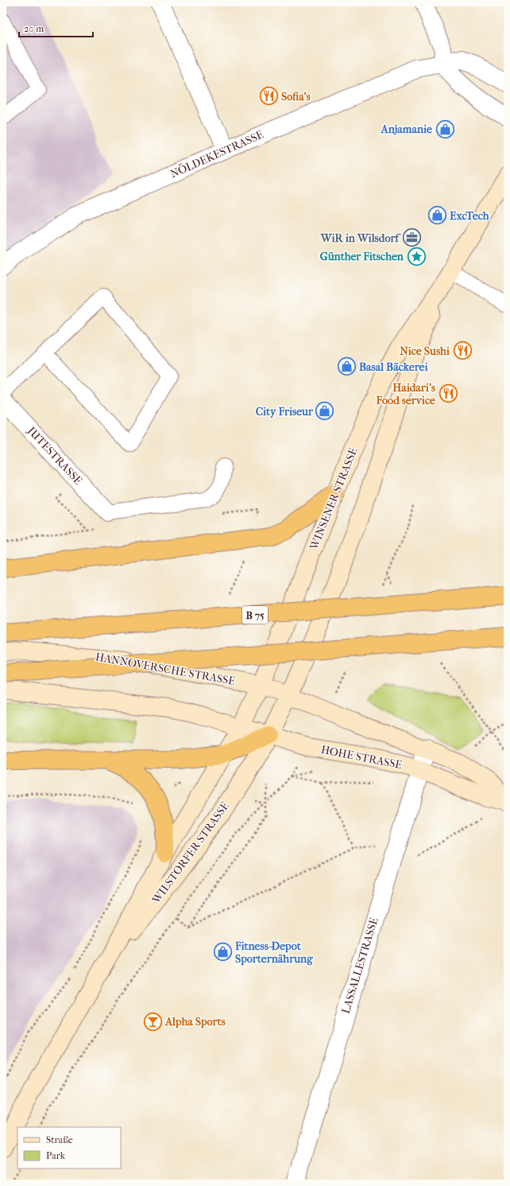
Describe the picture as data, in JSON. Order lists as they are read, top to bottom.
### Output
{
  "streets": {
    "highway": ["B 75"],
    "main road": [
      "WINSENER STRASSE",
      "HANNOVERSCHE STRASSE",
      "HOHE STRASSE",
      "WILSTORFER STRASSE"
    ],
    "street": ["NÖLDEKESTRASSE", "JUTESTRASSE", "LASSALLESTRASSE"]
  },
  "crossings": [
    ["WINSENER STRASSE", "HANNOVERSCHE STRASSE"],
    ["WINSENER STRASSE", "HOHE STRASSE"],
    ["WINSENER STRASSE", "WILSTORFER STRASSE"],
    ["HANNOVERSCHE STRASSE", "HOHE STRASSE"],
    ["HOHE STRASSE", "WILSTORFER STRASSE"],
    ["HOHE STRASSE", "LASSALLESTRASSE"]
  ],
  "places": {
    "restaurant": ["Sofia's", "Nice Sushi", "Haidari's Food service"],
    "shop": [
      "Anjamanie",
      "ExcTech",
      "Basal Bäckerei",
      "City Friseur",
      "Fitness-Depot Sporternährung"
    ],
    "office": ["WiR in Wilsdorf"],
    "place": ["Günther Fitschen"],
    "bar": ["Alpha Sports"]
  },
  "legend": ["Straße", "Park"],
  "scale_bar": "20 m"
}
